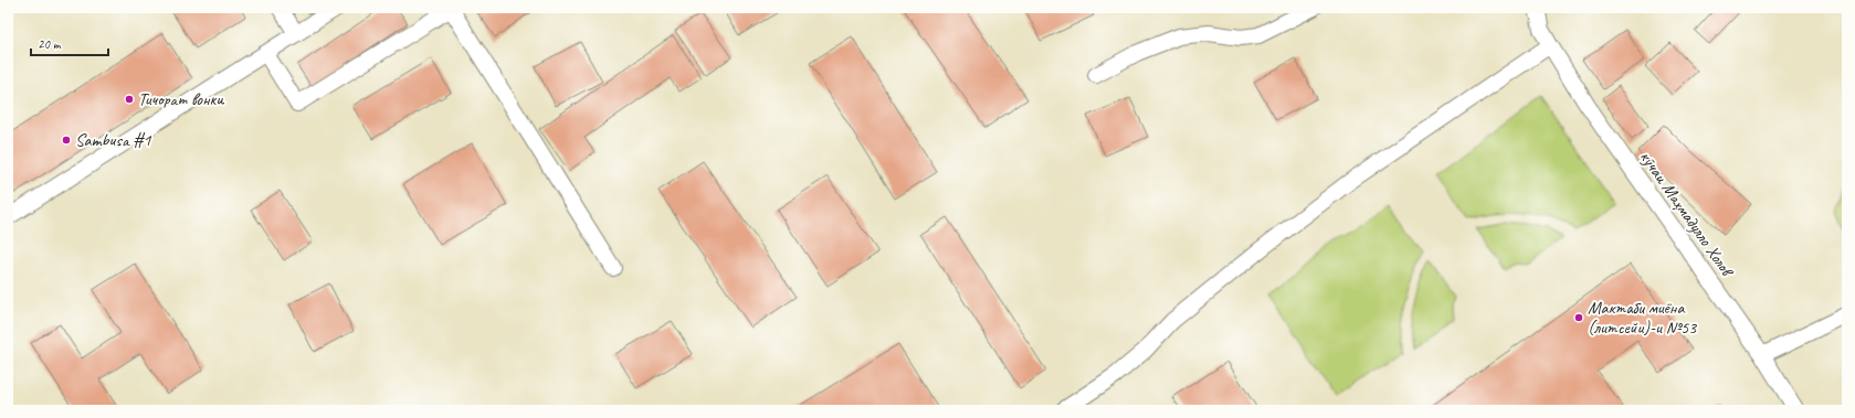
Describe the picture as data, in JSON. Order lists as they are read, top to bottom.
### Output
{
  "streets": {
    "lane": ["кӯчаи Маҳмадулло Холов"]
  },
  "places": ["Тичорат вонки", "Sambusa #1", "Мактаби миёна (литсейи)-и №53"],
  "scale_bar": "20 m"
}
